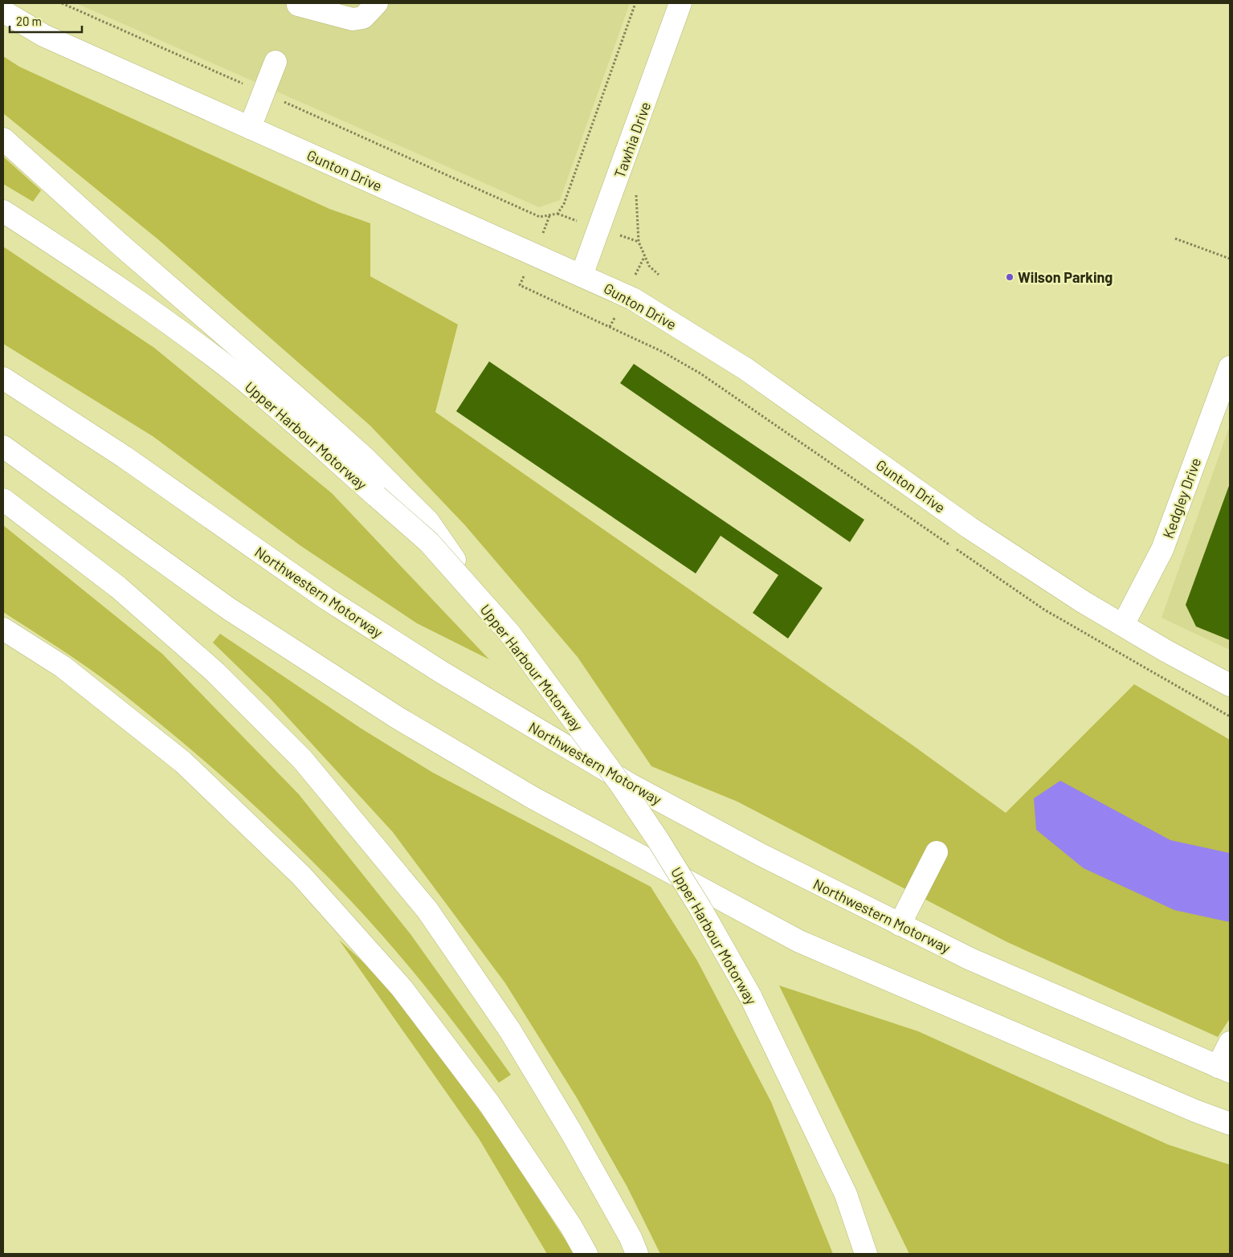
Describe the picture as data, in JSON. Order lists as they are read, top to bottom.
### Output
{
  "streets": {
    "main road": [
      "Tawhia Drive",
      "Gunton Drive",
      "Upper Harbour Motorway",
      "Kedgley Drive",
      "Northwestern Motorway"
    ]
  },
  "crossings": [
    ["Tawhia Drive", "Gunton Drive"],
    ["Gunton Drive", "Kedgley Drive"]
  ],
  "places": ["Wilson Parking"],
  "scale_bar": "20 m"
}
